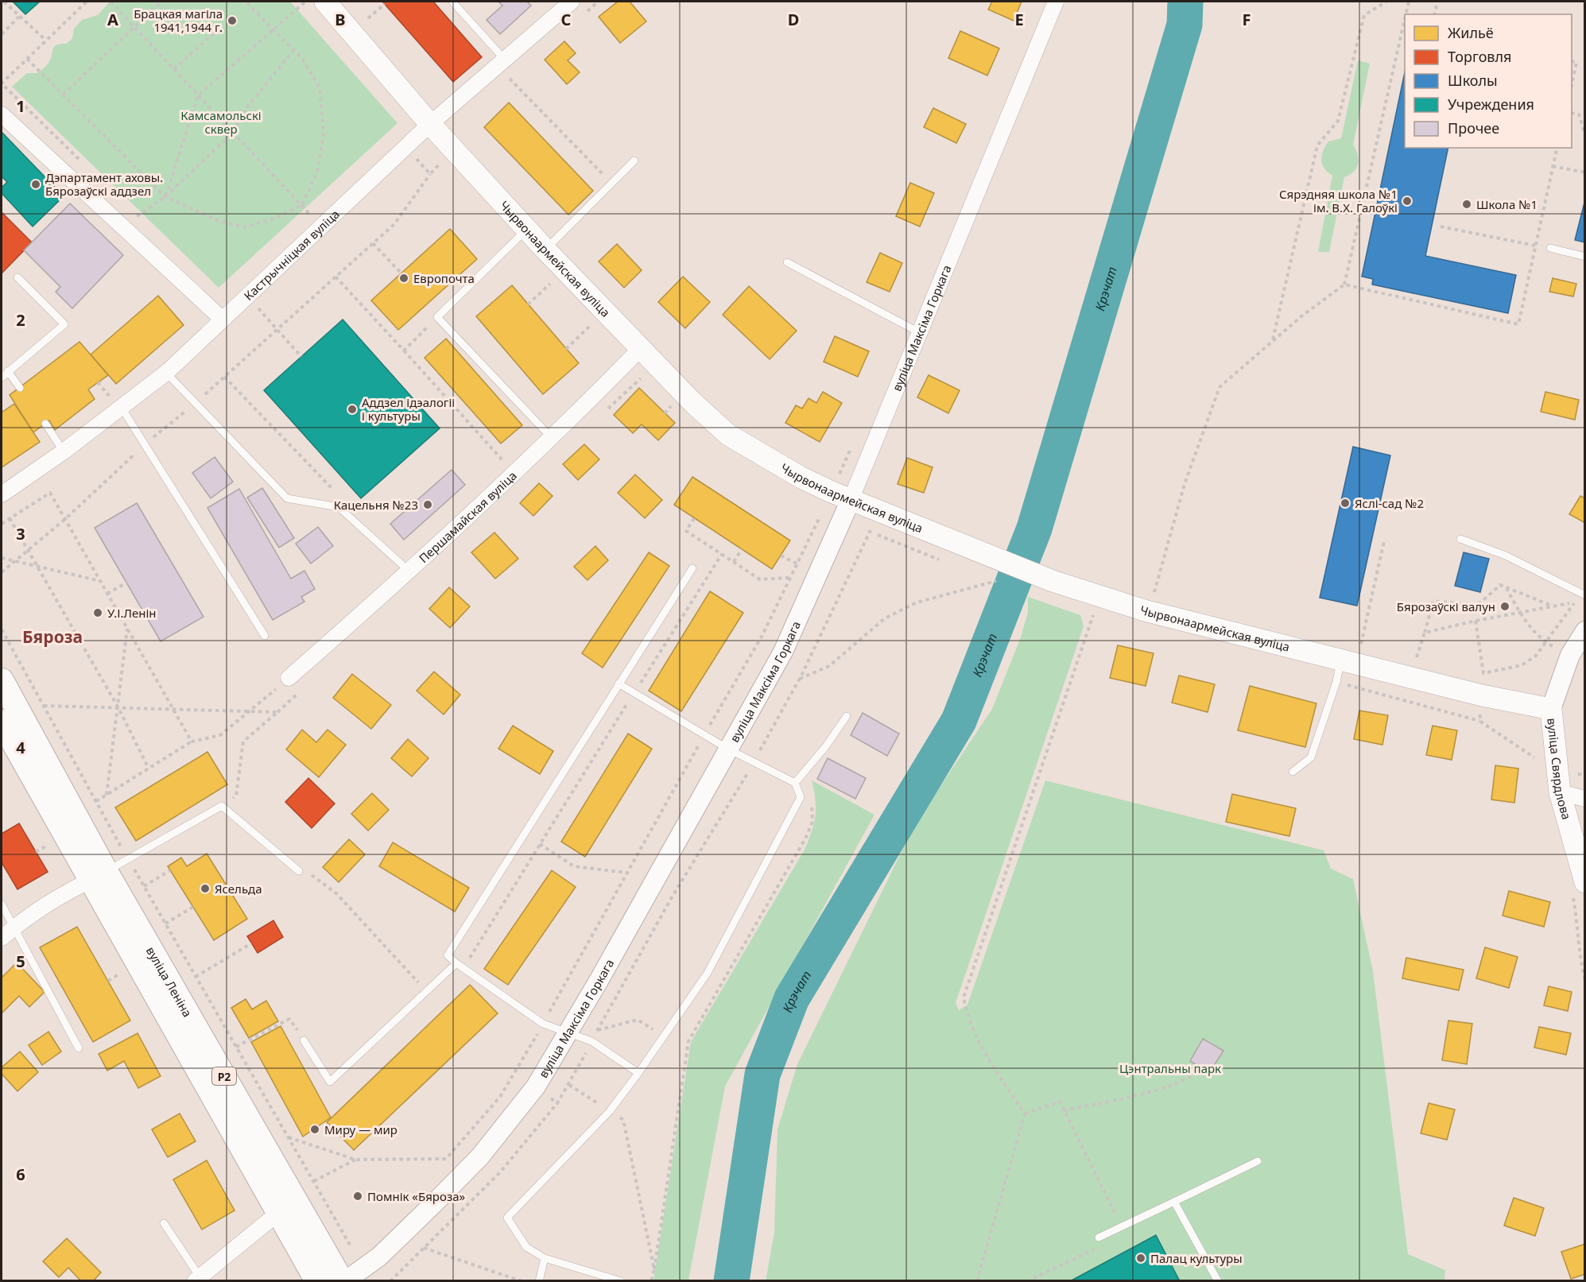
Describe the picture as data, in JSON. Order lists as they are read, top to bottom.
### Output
{
  "streets": {
    "main road": [
      "Чырвонаармейская вуліца",
      "вуліца Свярдлова",
      "вуліца Леніна",
      "Р2"
    ],
    "street": ["Кастрычніцкая вуліца", "вуліца Максіма Горкага", "Першамайская вуліца"]
  },
  "crossings": [
    ["Кастрычніцкая вуліца", "Чырвонаармейская вуліца"],
    ["Чырвонаармейская вуліца", "вуліца Максіма Горкага"],
    ["Чырвонаармейская вуліца", "Першамайская вуліца"],
    ["Чырвонаармейская вуліца", "вуліца Свярдлова"],
    ["вуліца Максіма Горкага", "вуліца Леніна"]
  ],
  "districts": ["Бяроза"],
  "water": ["Крэчат"],
  "parks": ["Камсамольскі сквер", "Цэнтральны парк"],
  "places": [
    "Брацкая магіла 1941,1944 г.",
    "Дэпартамент аховы. Бярозаўскі аддзел",
    "Сярэдняя школа №1 ім. В.Х. Галоўкі",
    "Школа №1",
    "Европочта",
    "Аддзел ідэалогіі і культуры",
    "Яслі-сад №2",
    "Кацельня №23",
    "Бярозаўскі валун",
    "У.І.Ленін",
    "Ясельда",
    "Миру — мир",
    "Помнік «Бяроза»",
    "Палац культуры"
  ],
  "legend": [
    "Жильё",
    "Торговля",
    "Школы",
    "Учреждения",
    "Прочее"
  ],
  "grid": {
    "columns": [
      "A",
      "B",
      "C",
      "D",
      "E",
      "F"
    ],
    "rows": [
      "1",
      "2",
      "3",
      "4",
      "5",
      "6"
    ]
  }
}
